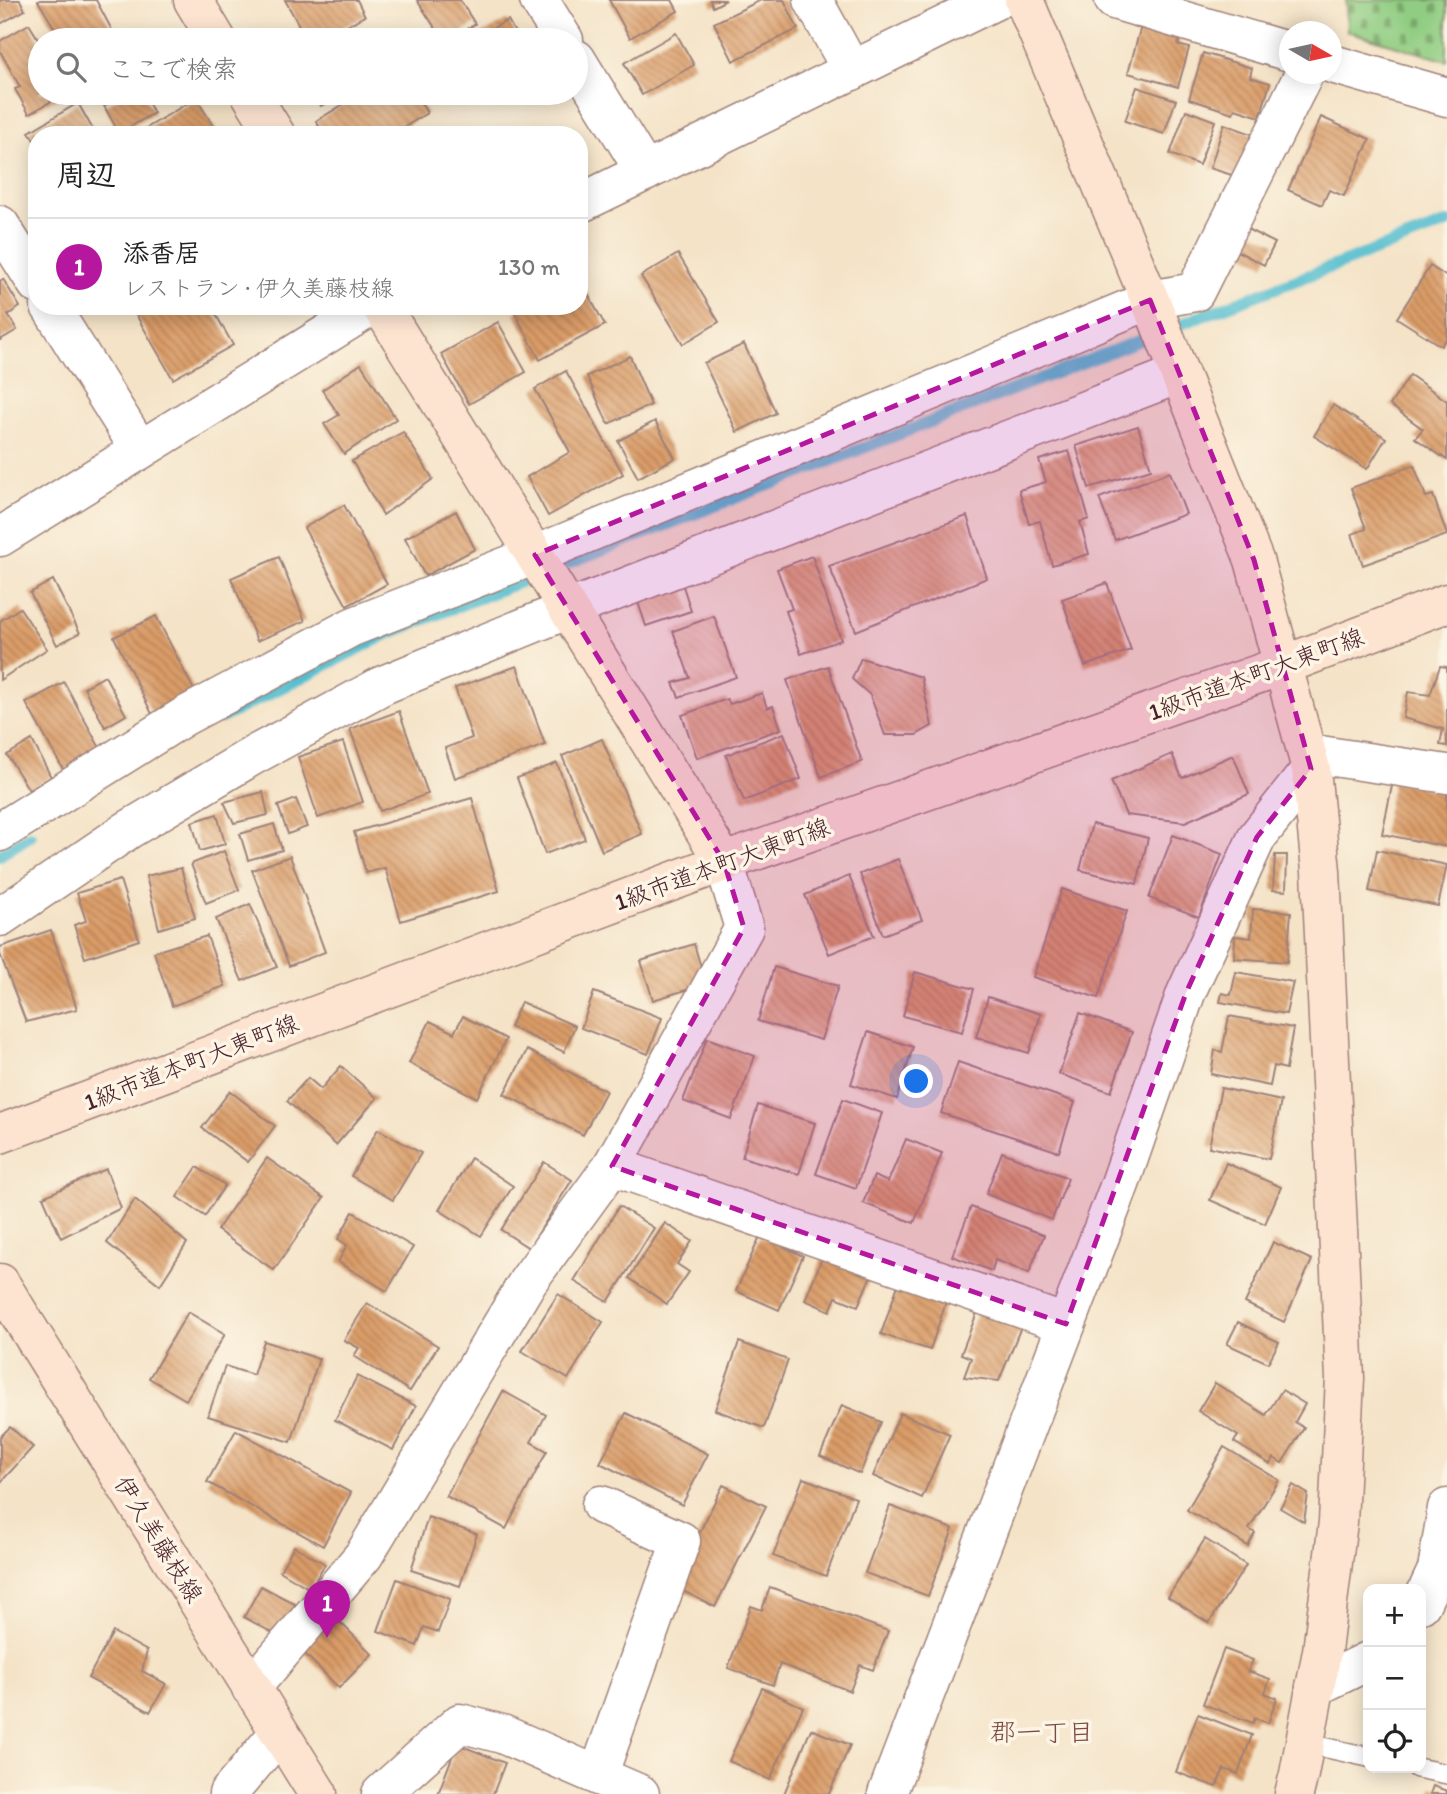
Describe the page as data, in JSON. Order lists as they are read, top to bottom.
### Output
{
  "streets": {
    "street": ["1級市道本町大東町線", "伊久美藤枝線"]
  },
  "districts": ["郡一丁目"],
  "north": "right",
  "page": {
    "search": "ここで検索",
    "heading": "周辺",
    "list": [
      {
        "mark": "1",
        "name": "添香居",
        "note": "レストラン · 伊久美藤枝線",
        "value": "130 m"
      }
    ],
    "pins": "1",
    "map_buttons": ["+", "−"]
  }
}
